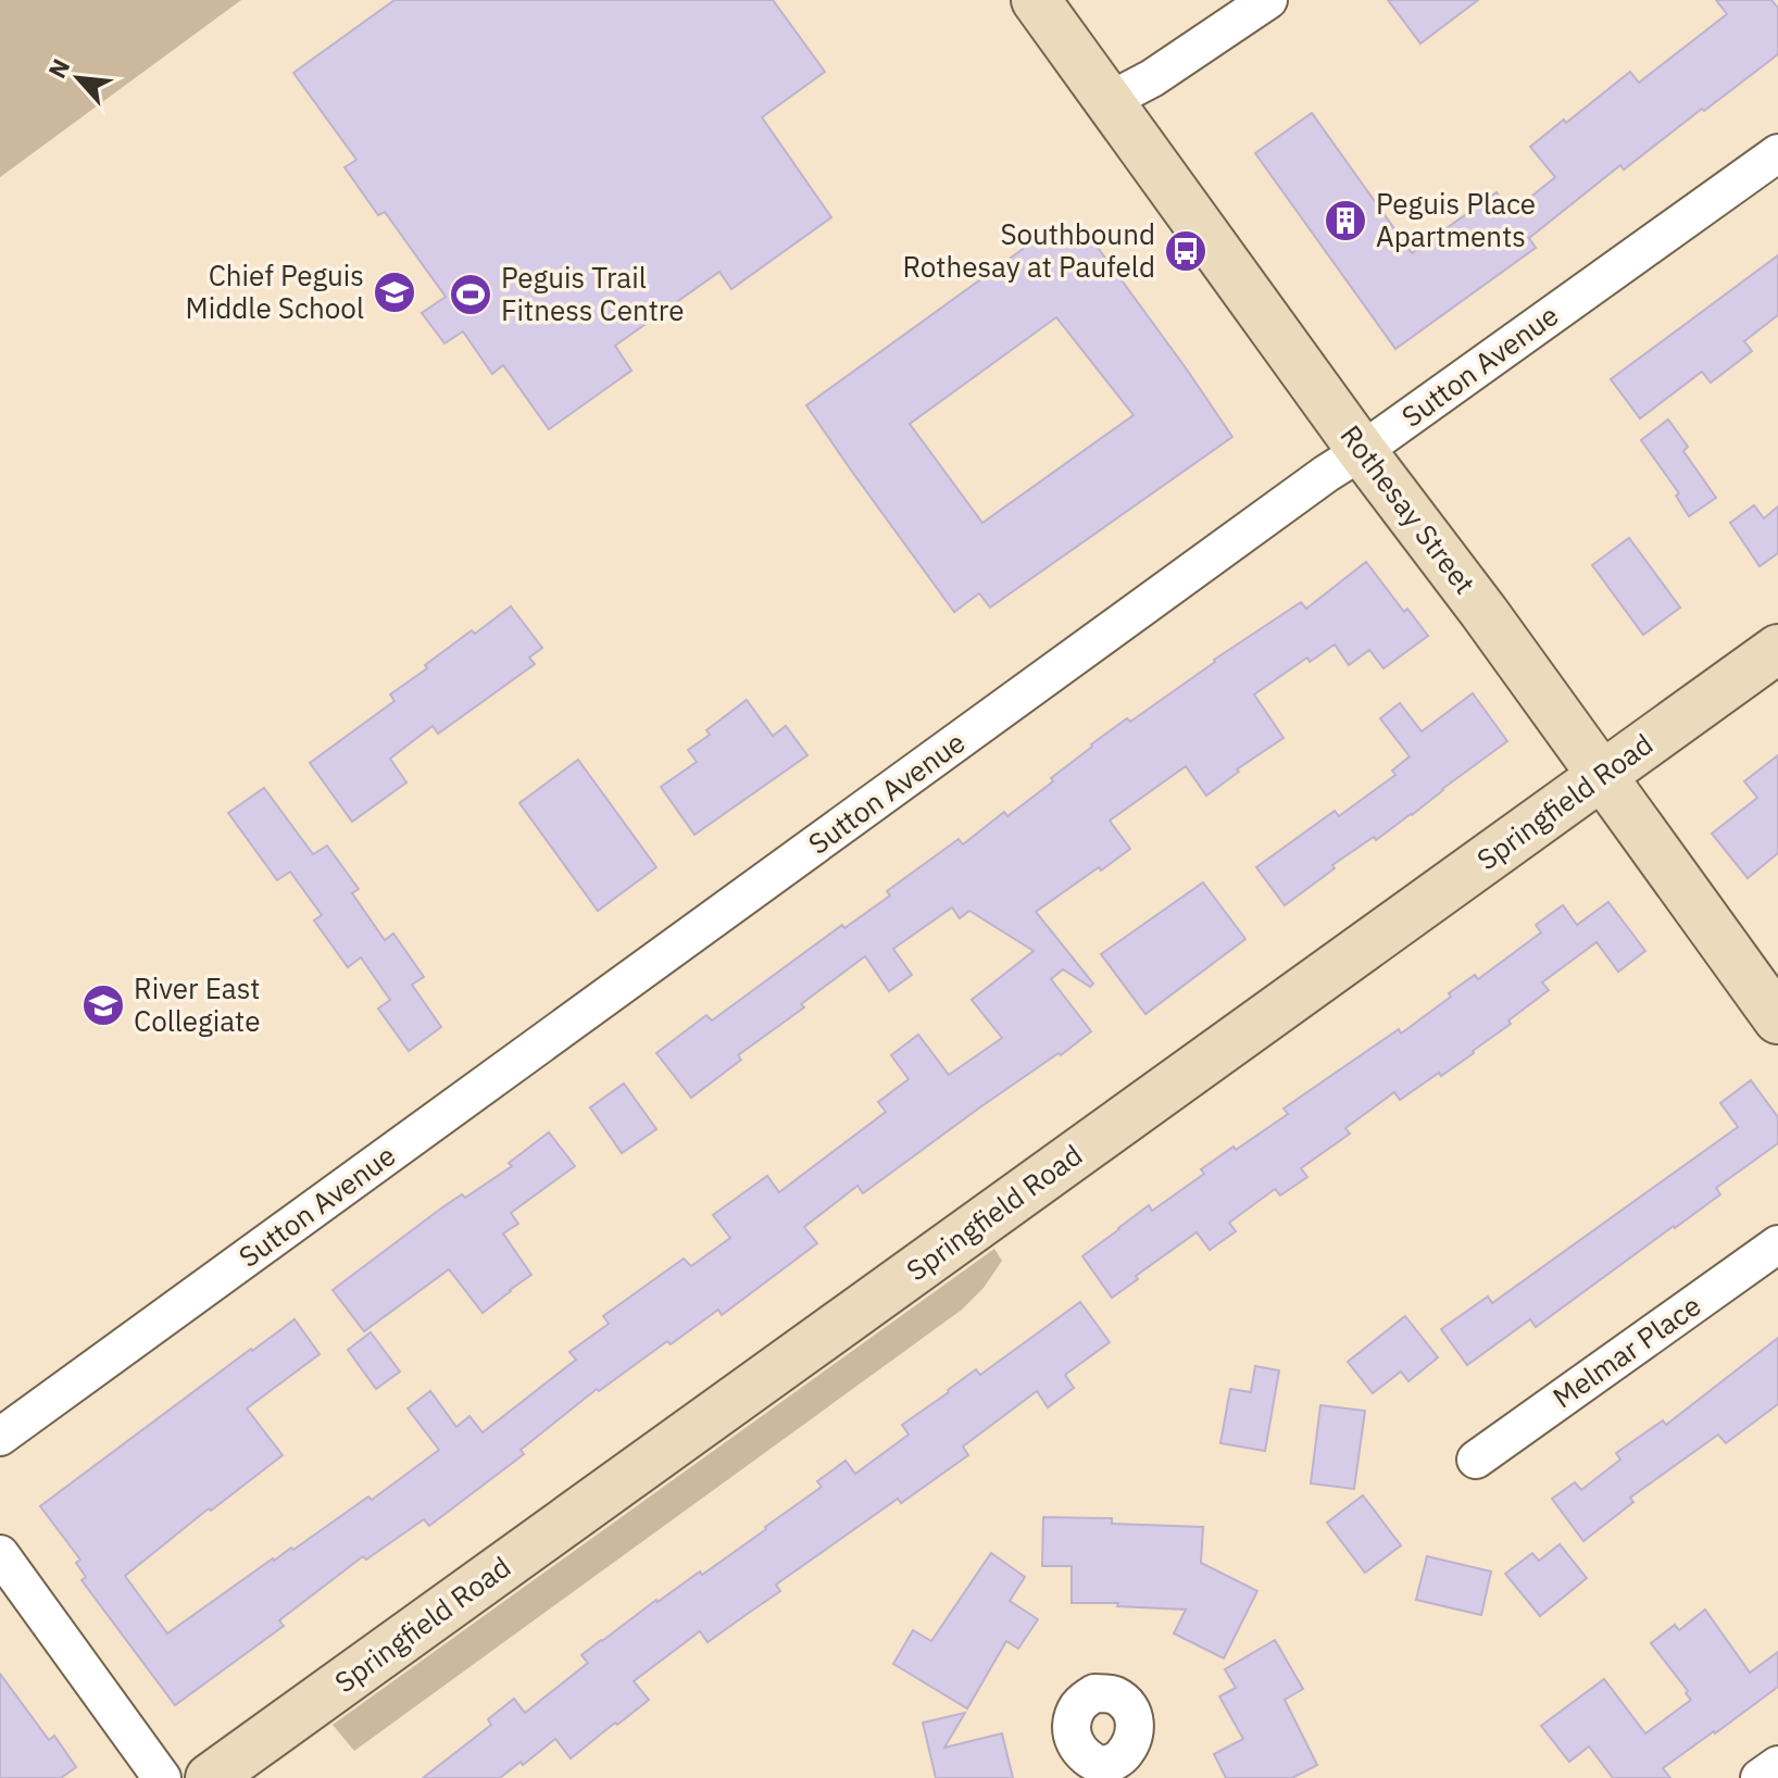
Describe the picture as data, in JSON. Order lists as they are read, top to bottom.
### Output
{
  "streets": {
    "street": [
      "Sutton Avenue",
      "Rothesay Street",
      "Springfield Road",
      "Melmar Place"
    ]
  },
  "crossings": [
    ["Sutton Avenue", "Rothesay Street"],
    ["Rothesay Street", "Springfield Road"]
  ],
  "places": {
    "building": ["Peguis Place Apartments"],
    "bus stop": ["Southbound Rothesay at Paufeld"],
    "school or university": ["Chief Peguis Middle School", "River East Collegiate"],
    "sports": ["Peguis Trail Fitness Centre"]
  },
  "north": "top left"
}
